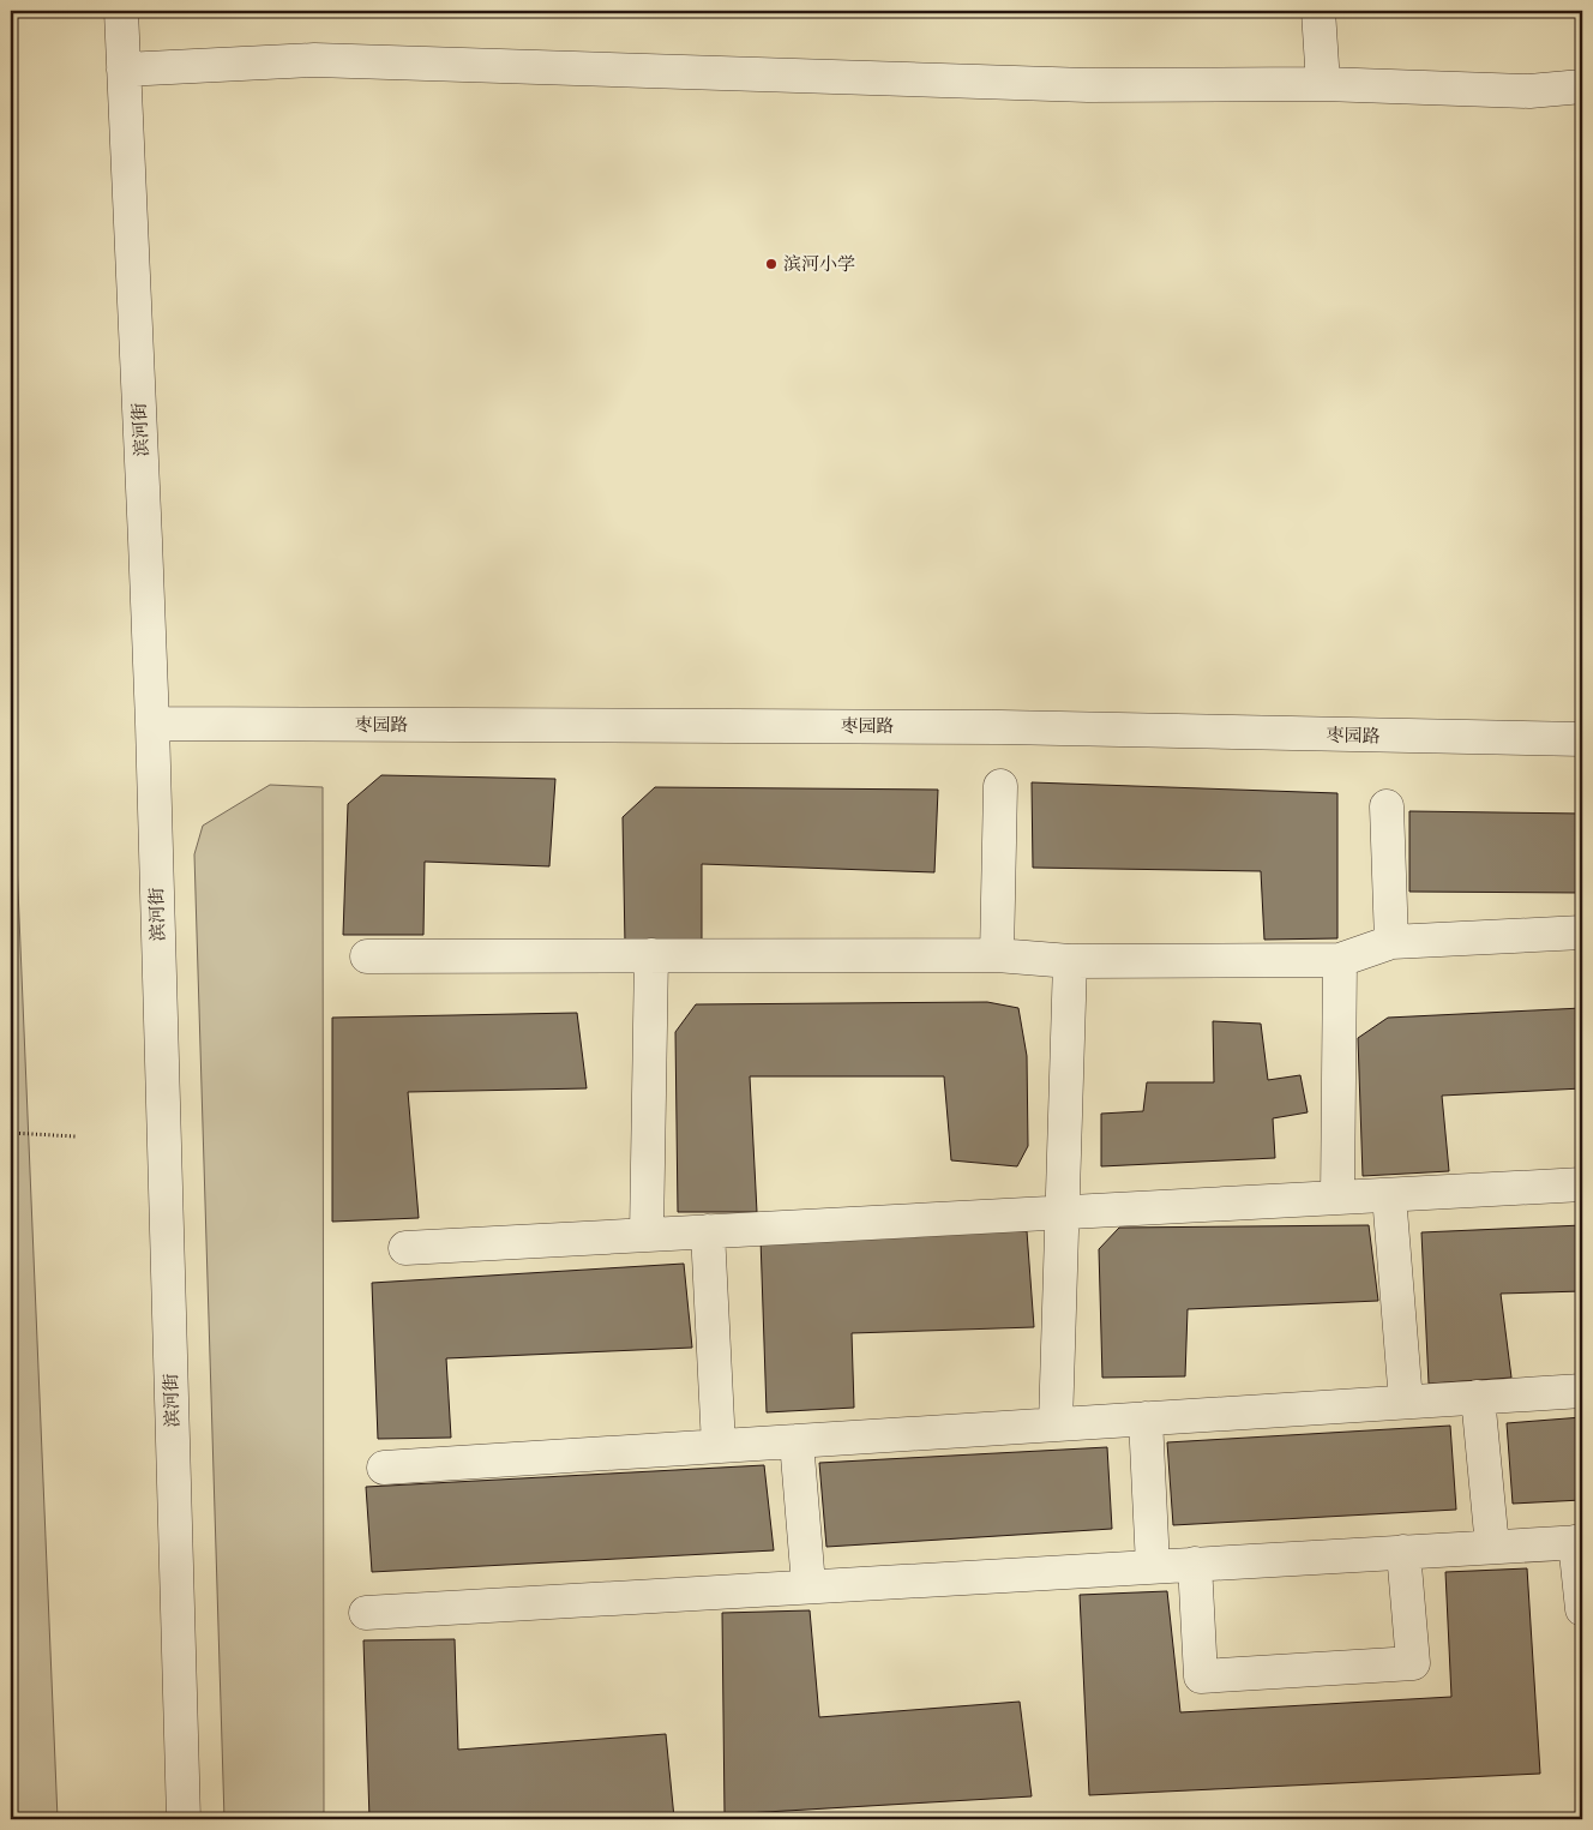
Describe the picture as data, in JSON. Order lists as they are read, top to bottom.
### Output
{
  "streets": {
    "street": ["滨河街", "枣园路"]
  },
  "crossings": [
    ["滨河街", "枣园路"]
  ],
  "places": ["滨河小学"]
}
